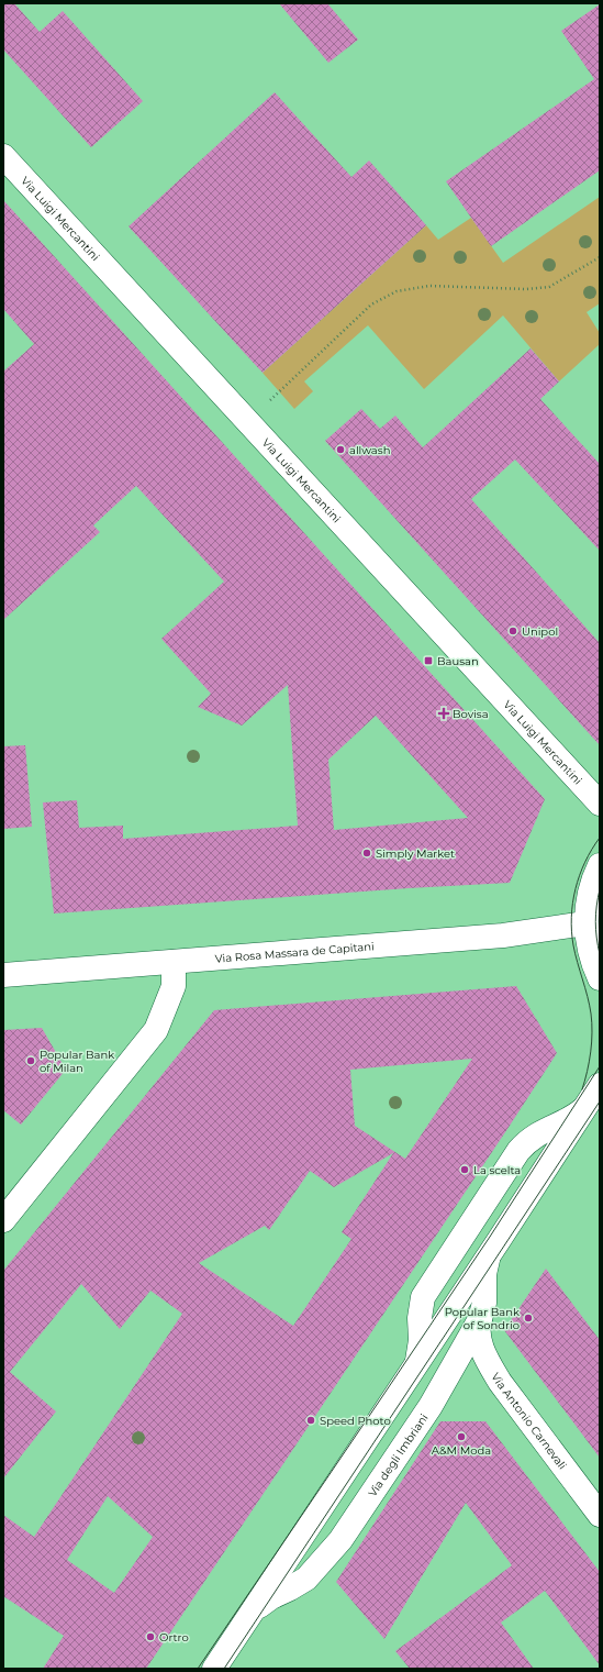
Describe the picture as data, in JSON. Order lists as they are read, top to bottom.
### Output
{
  "streets": {
    "street": [
      "Via Luigi Mercantini",
      "Via Rosa Massara de Capitani",
      "Via Antonio Carnevali",
      "Via degli Imbriani"
    ]
  },
  "crossings": [
    ["Via Antonio Carnevali", "Via degli Imbriani"]
  ],
  "places": {
    "other": [
      "allwash",
      "Unipol",
      "Simply Market",
      "Popular Bank of Milan",
      "La scelta",
      "Popular Bank of Sondrio",
      "Speed Photo",
      "A&M Moda",
      "Ortro"
    ],
    "transit": ["Bausan"],
    "health": ["Bovisa"]
  }
}
